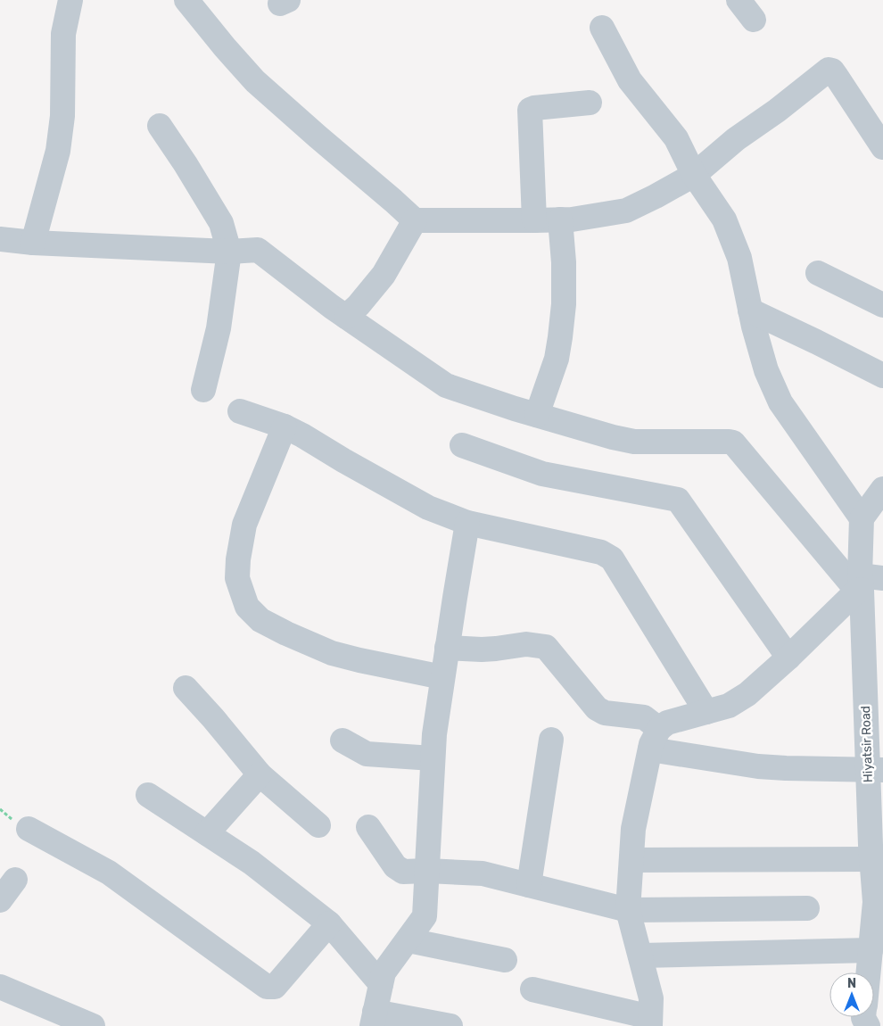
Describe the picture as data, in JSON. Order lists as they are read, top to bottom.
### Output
{
  "streets": {
    "street": ["Hiyatsir Road"]
  },
  "north": "top"
}
